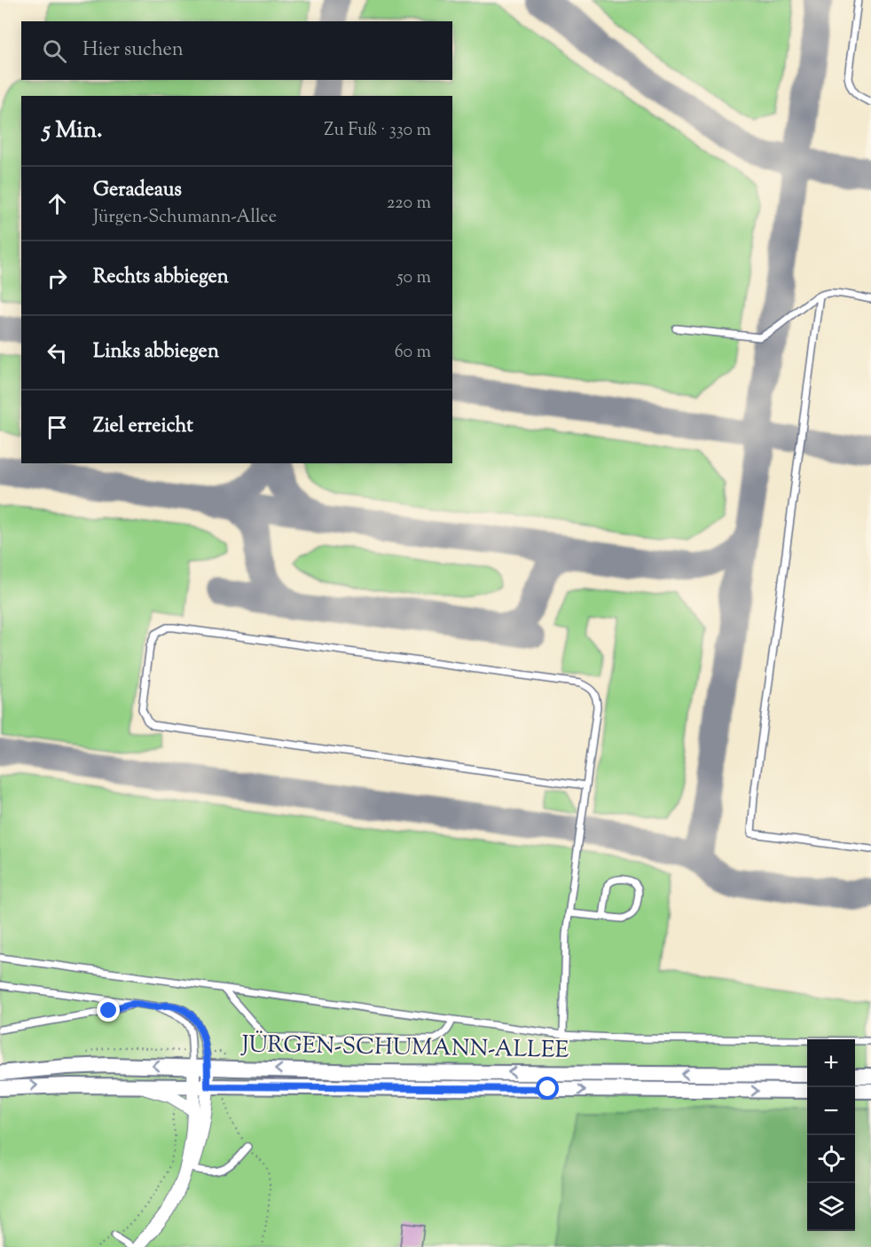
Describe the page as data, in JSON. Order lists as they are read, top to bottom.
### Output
{
  "streets": {
    "street": ["JÜRGEN-SCHUMANN-ALLEE"]
  },
  "page": {
    "search": "Hier suchen",
    "heading": ["5 Min.", "Zu Fuß · 330 m"],
    "list": [
      ["Geradeaus", "Jürgen-Schumann-Allee", "220 m"],
      ["Rechts abbiegen", "50 m"],
      ["Links abbiegen", "60 m"],
      "Ziel erreicht"
    ],
    "map_buttons": ["+", "−"]
  }
}
